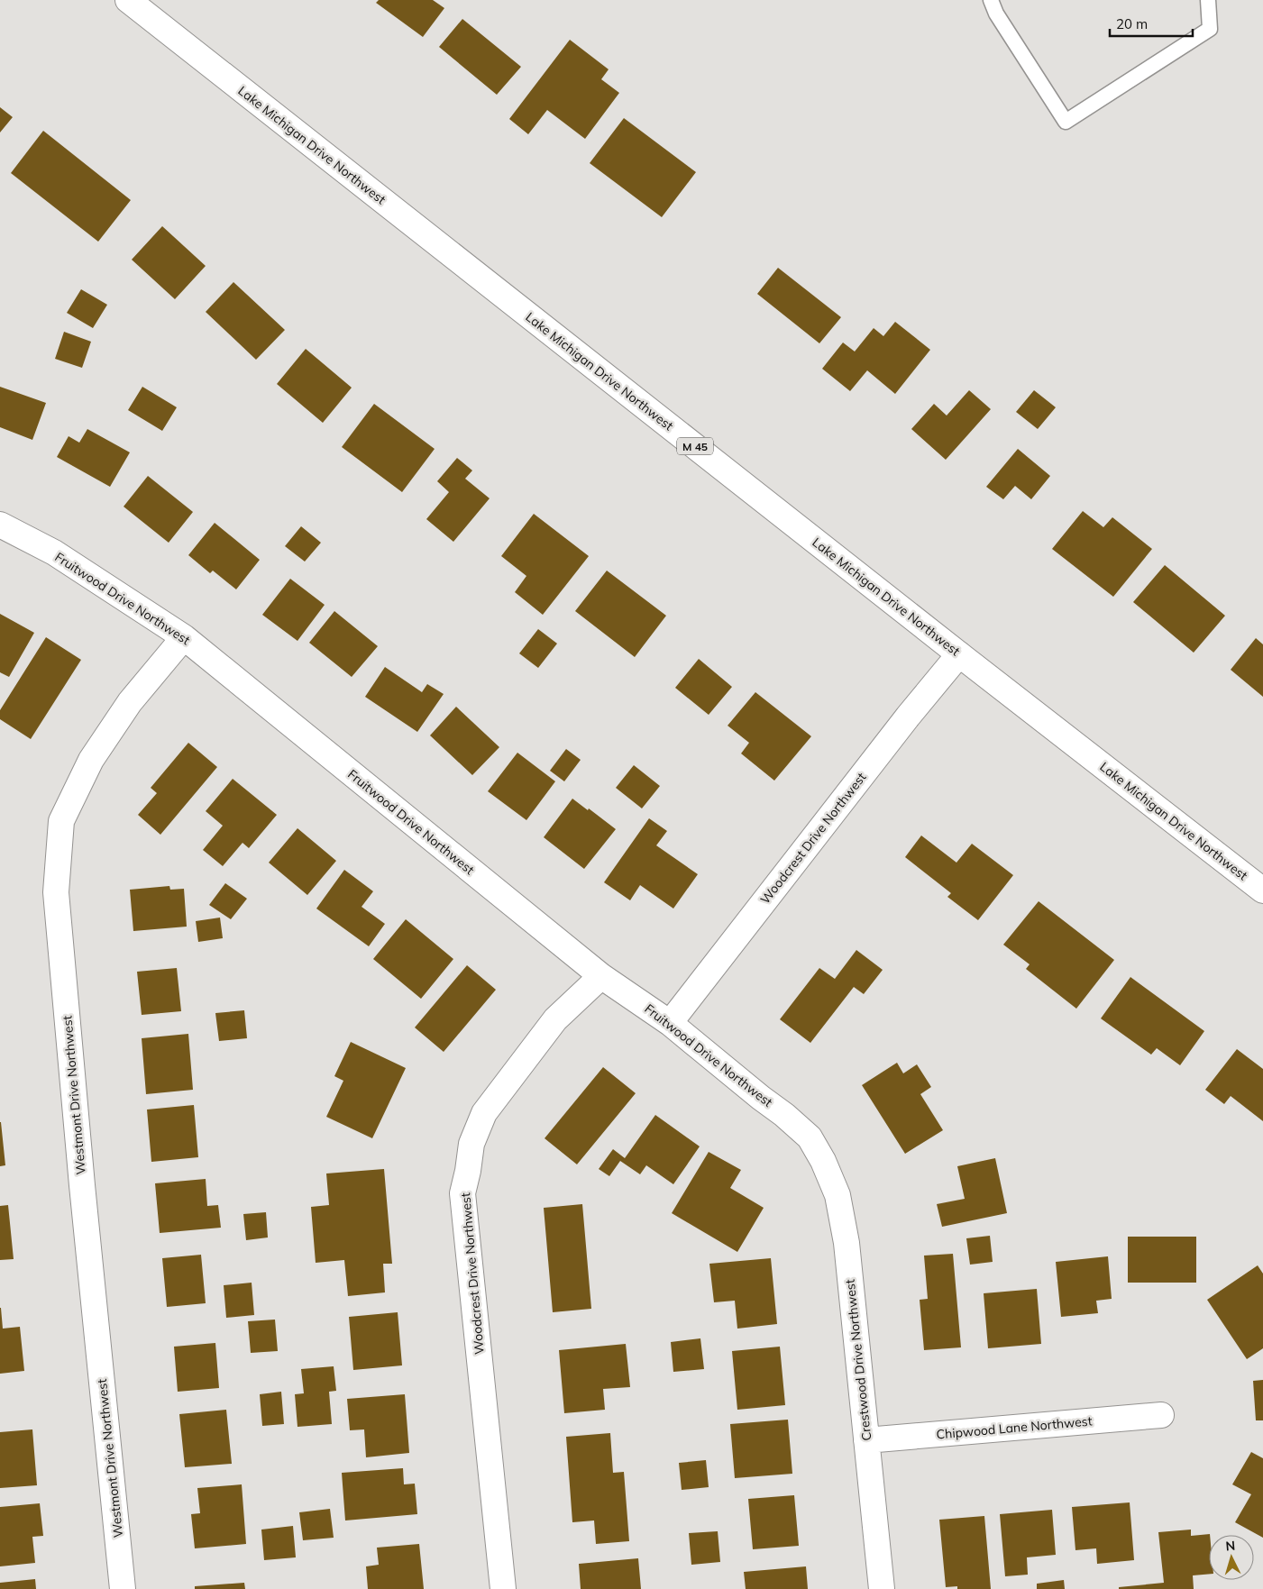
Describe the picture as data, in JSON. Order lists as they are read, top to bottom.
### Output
{
  "streets": {
    "main road": [
      "Lake Michigan Drive Northwest",
      "M 45",
      "Fruitwood Drive Northwest",
      "Woodcrest Drive Northwest",
      "Westmont Drive Northwest",
      "Crestwood Drive Northwest",
      "Chipwood Lane Northwest"
    ]
  },
  "crossings": [
    ["Lake Michigan Drive Northwest", "Woodcrest Drive Northwest"],
    ["Fruitwood Drive Northwest", "Woodcrest Drive Northwest"],
    ["Fruitwood Drive Northwest", "Westmont Drive Northwest"],
    ["Fruitwood Drive Northwest", "Crestwood Drive Northwest"],
    ["Crestwood Drive Northwest", "Chipwood Lane Northwest"]
  ],
  "scale_bar": "20 m",
  "north": "top"
}
